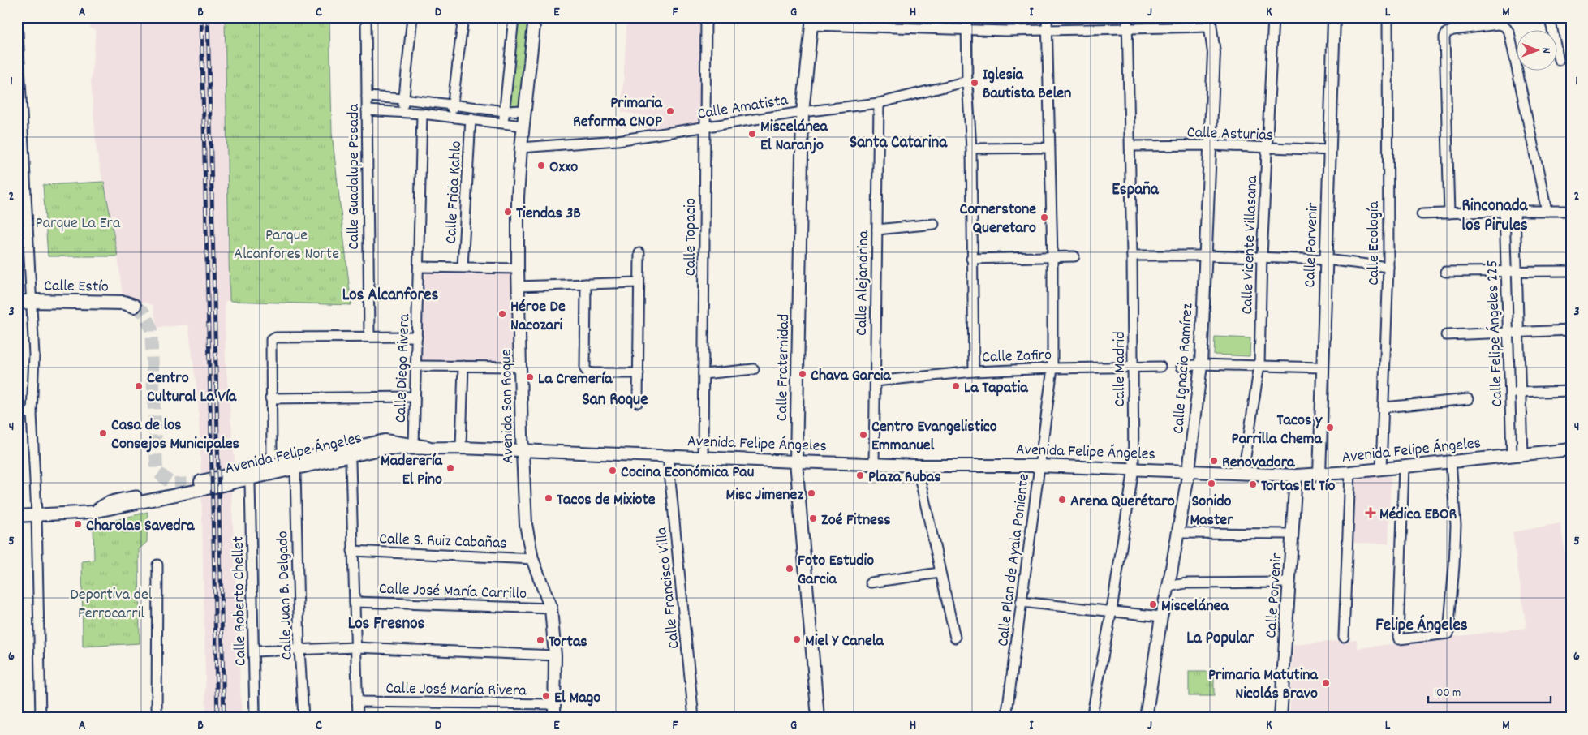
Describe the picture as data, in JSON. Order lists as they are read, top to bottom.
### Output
{
  "streets": {
    "main road": ["Calle Estío", "Avenida Felipe Ángeles"],
    "street": [
      "Calle Amatista",
      "Calle Asturias",
      "Calle Guadalupe Posada",
      "Calle Frida Kahlo",
      "Calle Topacio",
      "Calle Ecología",
      "Calle Vicente Villasana",
      "Calle Porvenir",
      "Calle Alejandrina",
      "Calle Felipe Ángeles 225",
      "Calle Zafiro",
      "Calle Fraternidad",
      "Calle Diego Rivera",
      "Calle Ignacio Ramírez",
      "Calle Madrid",
      "Avenida San Roque",
      "Calle S. Ruiz Cabañas",
      "Calle Plan de Ayala Poniente",
      "Calle Francisco Villa",
      "Calle José María Carrillo",
      "Calle Juan B. Delgado",
      "Calle Roberto Chellet",
      "Calle José María Rivera"
    ]
  },
  "crossings": [
    ["Calle Amatista", "Calle Topacio"],
    ["Calle Amatista", "Calle Alejandrina"],
    ["Calle Amatista", "Calle Fraternidad"],
    ["Calle Amatista", "Avenida San Roque"],
    ["Calle Asturias", "Calle Vicente Villasana"],
    ["Calle Asturias", "Calle Porvenir"],
    ["Calle Asturias", "Calle Ignacio Ramírez"],
    ["Calle Asturias", "Calle Madrid"],
    ["Calle Topacio", "Avenida Felipe Ángeles"],
    ["Calle Ecología", "Avenida Felipe Ángeles"],
    ["Calle Vicente Villasana", "Avenida Felipe Ángeles"],
    ["Calle Porvenir", "Avenida Felipe Ángeles"],
    ["Calle Alejandrina", "Calle Zafiro"],
    ["Calle Alejandrina", "Avenida Felipe Ángeles"],
    ["Calle Felipe Ángeles 225", "Avenida Felipe Ángeles"],
    ["Calle Zafiro", "Calle Madrid"],
    ["Calle Zafiro", "Calle Plan de Ayala Poniente"],
    ["Calle Fraternidad", "Avenida Felipe Ángeles"],
    ["Calle Diego Rivera", "Avenida Felipe Ángeles"],
    ["Calle Ignacio Ramírez", "Avenida Felipe Ángeles"],
    ["Calle Madrid", "Avenida Felipe Ángeles"],
    ["Avenida San Roque", "Avenida Felipe Ángeles"],
    ["Avenida San Roque", "Calle S. Ruiz Cabañas"],
    ["Avenida San Roque", "Calle José María Carrillo"],
    ["Avenida San Roque", "Calle José María Rivera"],
    ["Avenida Felipe Ángeles", "Calle Plan de Ayala Poniente"],
    ["Avenida Felipe Ángeles", "Calle Francisco Villa"]
  ],
  "districts": [
    "Santa Catarina",
    "España",
    "Rinconada los Pirules",
    "Los Alcanfores",
    "San Roque",
    "Los Fresnos",
    "Felipe Ángeles",
    "La Popular"
  ],
  "parks": ["Parque La Era", "Parque Alcanfores Norte", "Deportiva del Ferrocarril"],
  "places": {
    "other": [
      "Iglesia Bautista Belen",
      "Primaria Reforma CNOP",
      "Miscelánea El Naranjo",
      "Oxxo",
      "Tiendas 3B",
      "Cornerstone Queretaro",
      "Héroe De Nacozari",
      "Chava Garcia",
      "La Cremería",
      "Centro Cultural La Vía",
      "La Tapatia",
      "Tacos y Parrilla Chema",
      "Casa de los Consejos Municipales",
      "Centro Evangelistico Emmanuel",
      "Renovadora",
      "Maderería El Pino",
      "Cocina Económica Pau",
      "Plaza Rubas",
      "Sonido Master",
      "Tortas El Tío",
      "Misc Jimenez",
      "Tacos de Mixiote",
      "Arena Querétaro",
      "Zoé Fitness",
      "Charolas Savedra",
      "Foto Estudio Garcia",
      "Miscelánea",
      "Miel Y Canela",
      "Tortas",
      "Primaria Matutina Nicolás Bravo",
      "El Mago"
    ],
    "health": ["Médica EBOR"]
  },
  "scale_bar": "100 m",
  "north": "right",
  "grid": {
    "columns": [
      "A",
      "B",
      "C",
      "D",
      "E",
      "F",
      "G",
      "H",
      "I",
      "J",
      "K",
      "L",
      "M"
    ],
    "rows": [
      "1",
      "2",
      "3",
      "4",
      "5",
      "6"
    ]
  }
}
